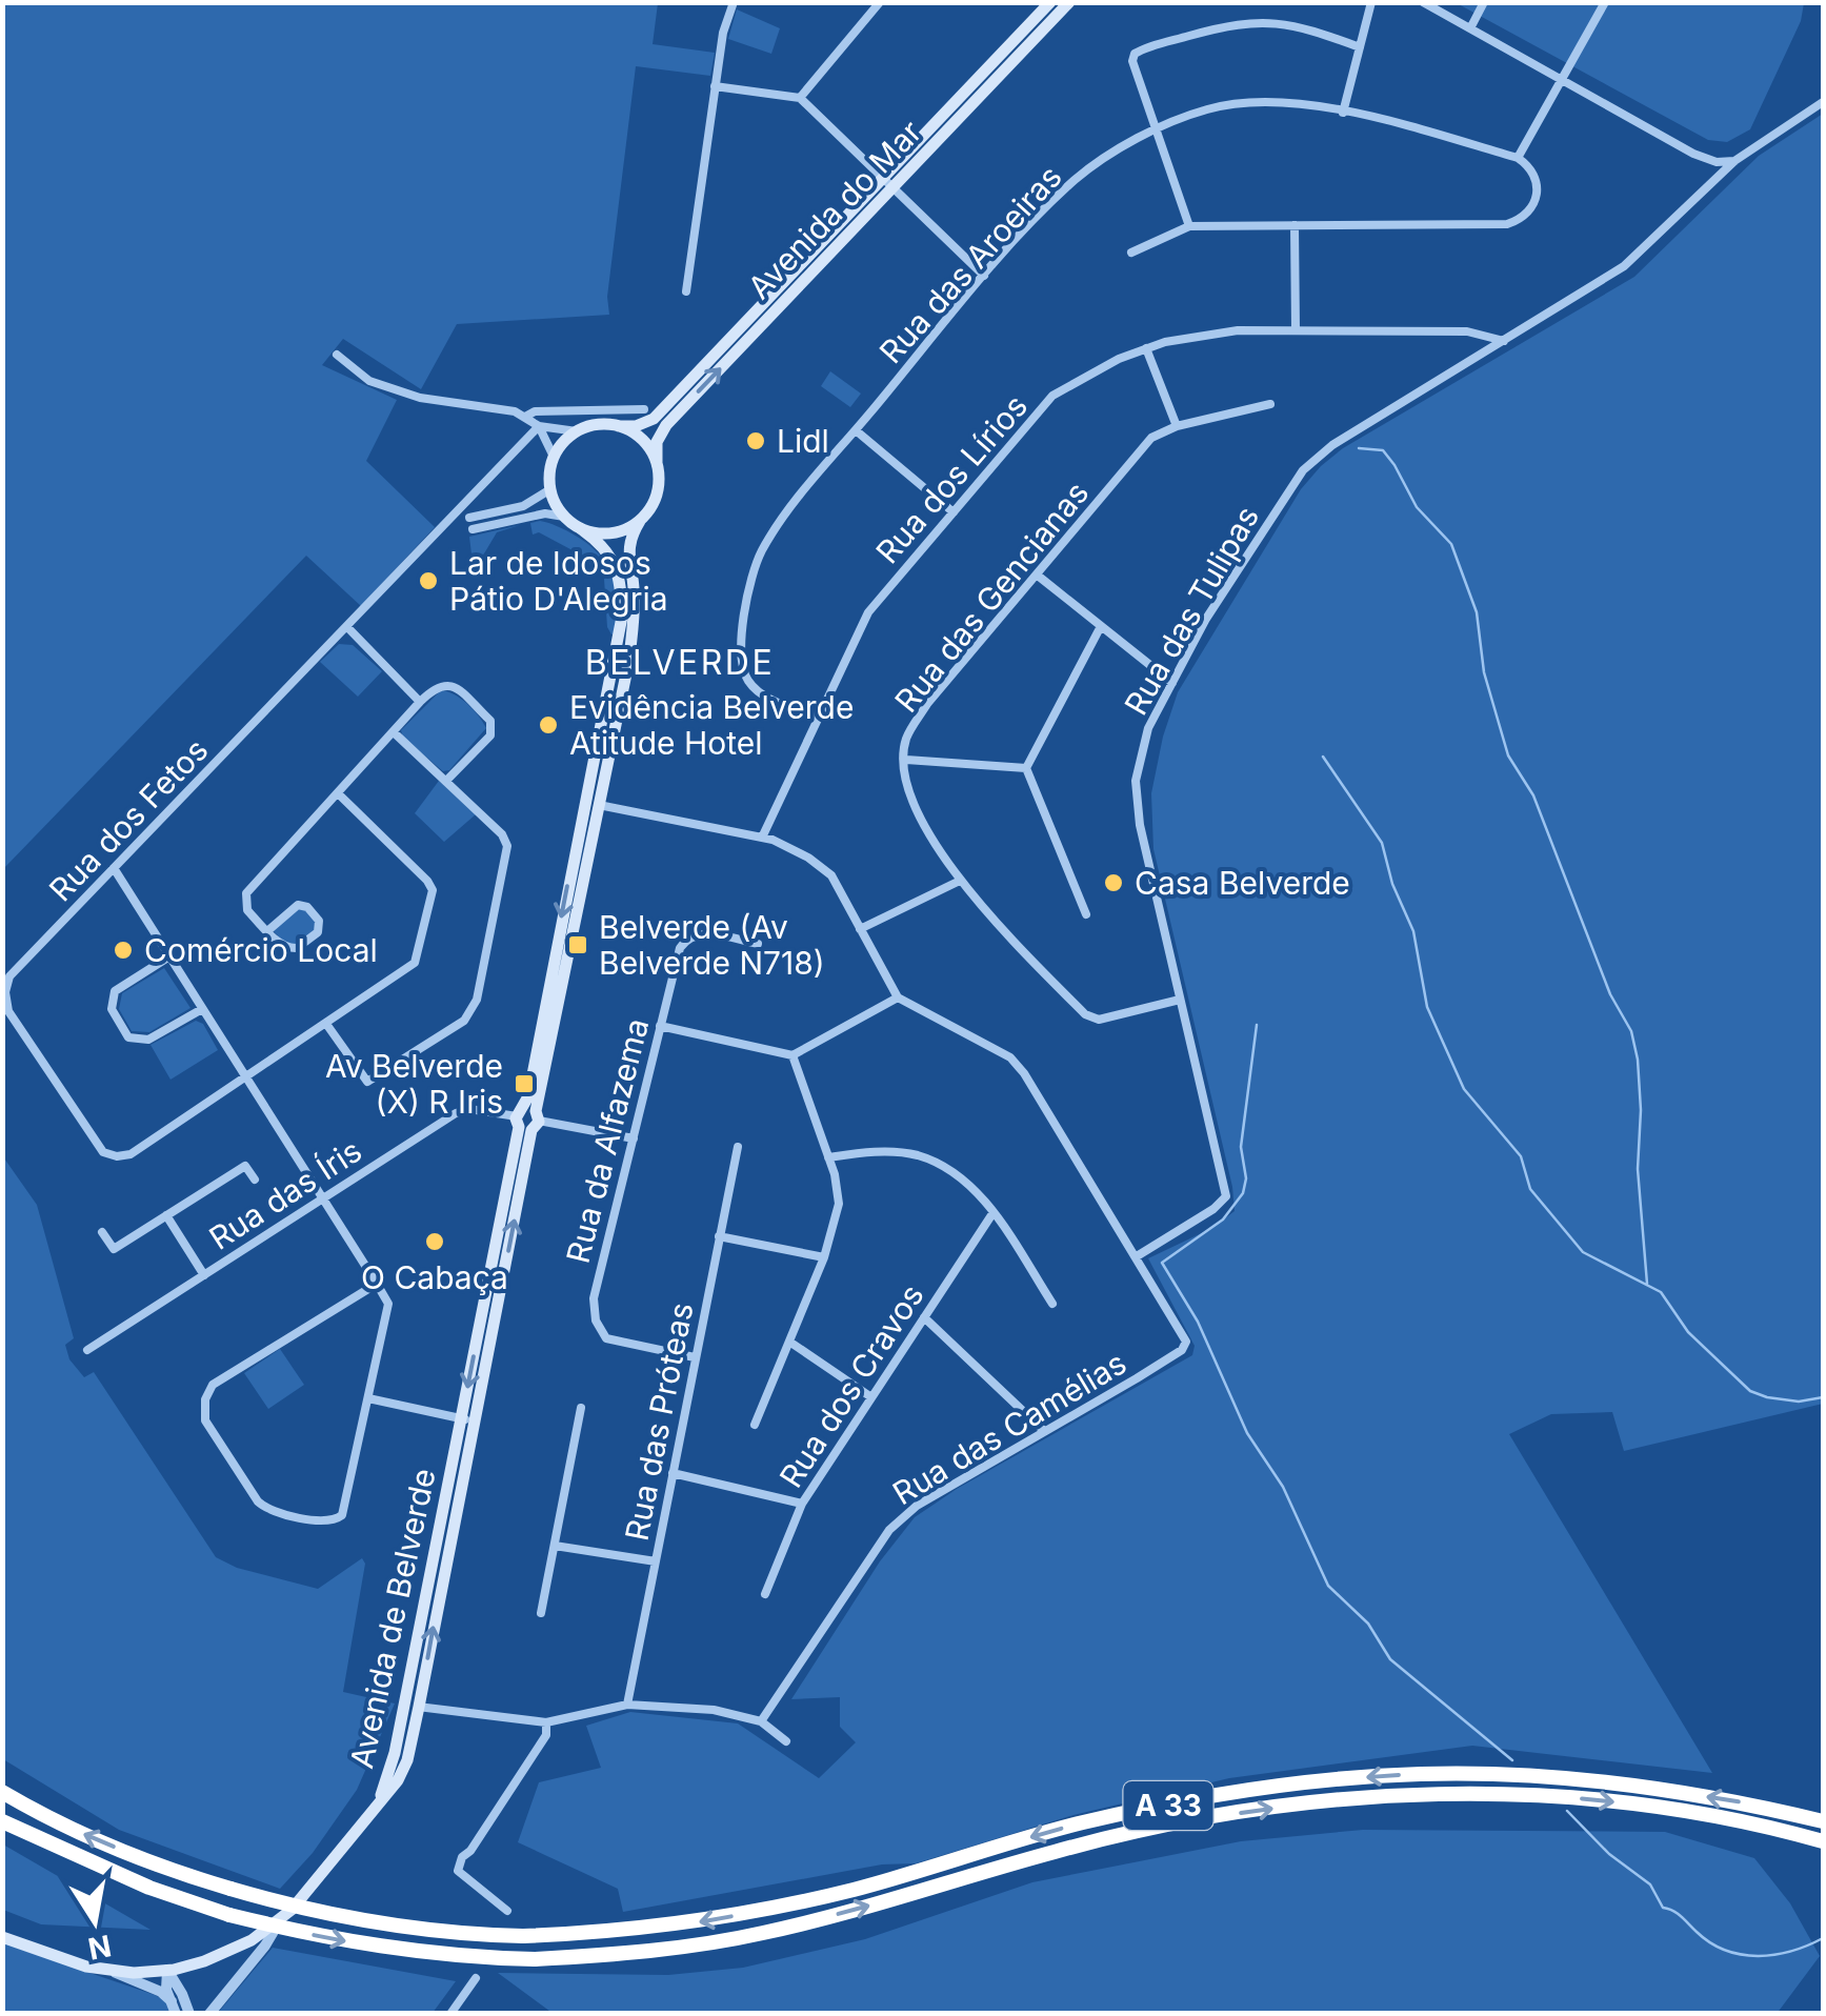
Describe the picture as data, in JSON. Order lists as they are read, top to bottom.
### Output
{
  "streets": {
    "highway": ["A 33"],
    "main road": ["Avenida do Mar", "Avenida de Belverde"],
    "street": [
      "Rua das Aroeiras",
      "Rua dos Lírios",
      "Rua das Gencianas",
      "Rua das Tulipas",
      "Rua dos Fetos",
      "Rua da Alfazema",
      "Rua das Íris",
      "Rua dos Cravos",
      "Rua das Próteas",
      "Rua das Camélias"
    ]
  },
  "crossings": [
    ["Avenida do Mar", "Avenida de Belverde"],
    ["Rua das Aroeiras", "Rua dos Lírios"],
    ["Rua dos Lírios", "Rua das Tulipas"],
    ["Rua das Gencianas", "Rua das Tulipas"],
    ["Rua das Tulipas", "Rua das Camélias"],
    ["Rua da Alfazema", "Rua das Íris"],
    ["Rua da Alfazema", "Rua das Próteas"],
    ["Rua das Íris", "Avenida de Belverde"]
  ],
  "districts": ["BELVERDE"],
  "places": {
    "other": [
      "Lidl",
      "Lar de Idosos Pátio D'Alegria",
      "Evidência Belverde Atitude Hotel",
      "Casa Belverde",
      "Comércio Local",
      "O Cabaça"
    ],
    "transit": ["Belverde (Av Belverde N718)", "Av Belverde (X) R Iris"]
  },
  "north": "bottom"
}
